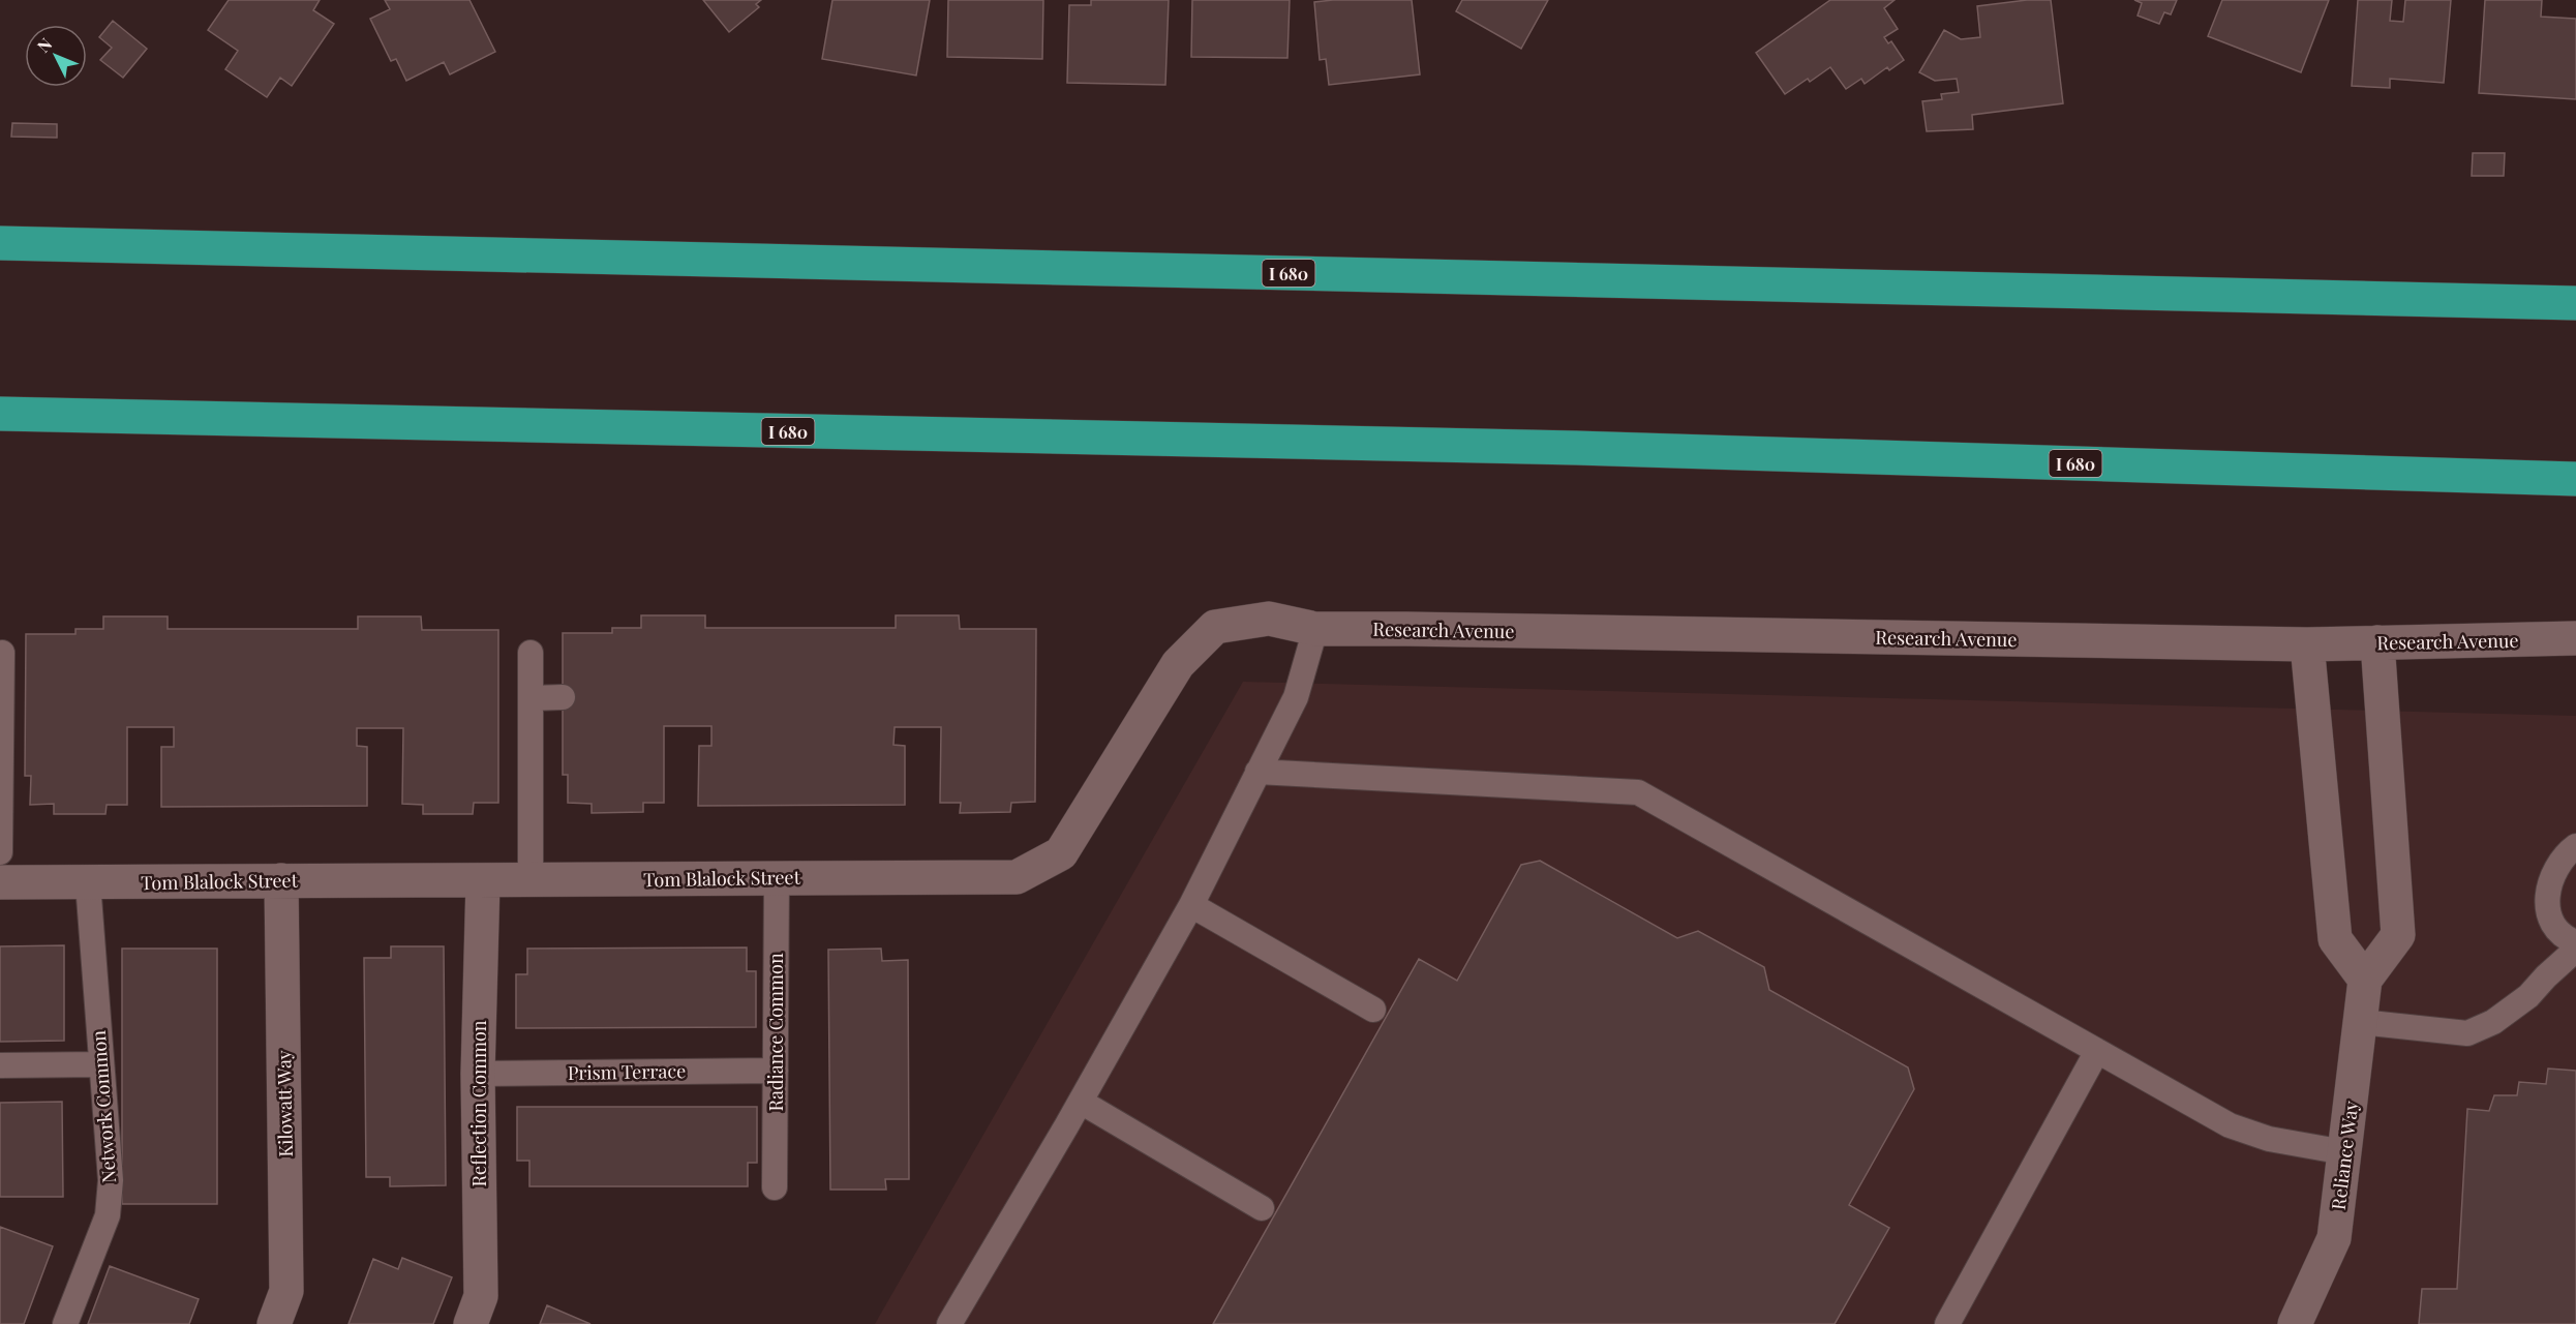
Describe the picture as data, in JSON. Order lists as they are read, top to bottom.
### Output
{
  "streets": {
    "highway": ["I 680"],
    "street": [
      "Research Avenue",
      "Tom Blalock Street",
      "Kilowatt Way",
      "Reflection Common",
      "Reliance Way"
    ],
    "lane": ["Radiance Common", "Prism Terrace", "Network Common"]
  },
  "crossings": [
    ["Research Avenue", "Tom Blalock Street"],
    ["Research Avenue", "Reliance Way"],
    ["Tom Blalock Street", "Radiance Common"],
    ["Tom Blalock Street", "Kilowatt Way"],
    ["Tom Blalock Street", "Reflection Common"],
    ["Tom Blalock Street", "Network Common"],
    ["Radiance Common", "Prism Terrace"],
    ["Prism Terrace", "Reflection Common"]
  ],
  "north": "top left"
}
